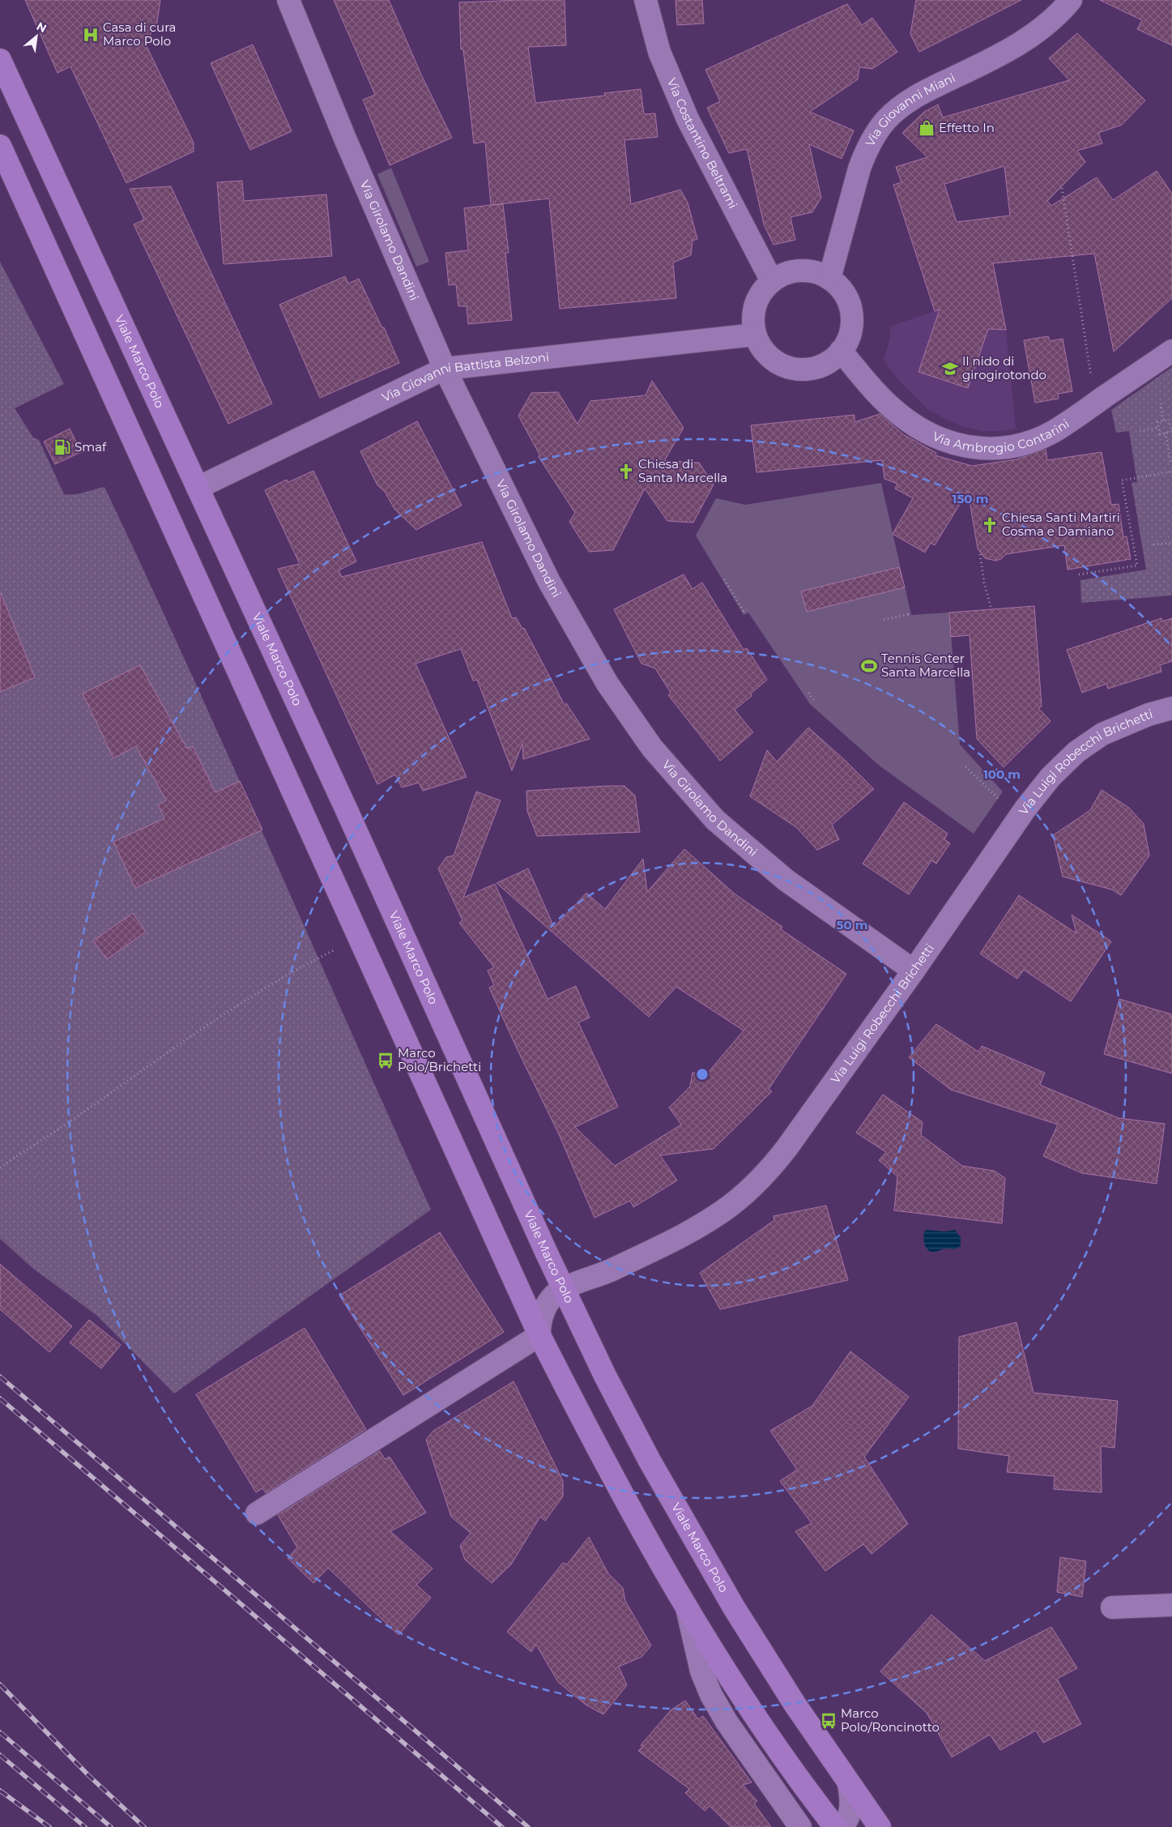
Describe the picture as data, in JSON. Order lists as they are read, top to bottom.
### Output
{
  "streets": {
    "main road": ["Viale Marco Polo"],
    "street": [
      "Via Giovanni Miani",
      "Via Costantino Beltrami",
      "Via Girolamo Dandini",
      "Via Giovanni Battista Belzoni",
      "Via Ambrogio Contarini",
      "Via Luigi Robecchi Brichetti"
    ]
  },
  "crossings": [
    ["Via Giovanni Miani", "Via Costantino Beltrami"],
    ["Via Giovanni Miani", "Via Giovanni Battista Belzoni"],
    ["Via Giovanni Miani", "Via Ambrogio Contarini"],
    ["Via Costantino Beltrami", "Via Giovanni Battista Belzoni"],
    ["Via Costantino Beltrami", "Via Ambrogio Contarini"],
    ["Via Girolamo Dandini", "Via Giovanni Battista Belzoni"],
    ["Via Girolamo Dandini", "Via Luigi Robecchi Brichetti"],
    ["Viale Marco Polo", "Via Giovanni Battista Belzoni"],
    ["Viale Marco Polo", "Via Luigi Robecchi Brichetti"],
    ["Via Giovanni Battista Belzoni", "Via Ambrogio Contarini"]
  ],
  "places": {
    "hospital": ["Casa di cura Marco Polo"],
    "shop": ["Effetto In"],
    "school or university": ["Il nido di girogirotondo"],
    "fuel station": ["Smaf"],
    "church": ["Chiesa di Santa Marcella", "Chiesa Santi Martiri Cosma e Damiano"],
    "sports": ["Tennis Center Santa Marcella"],
    "bus stop": ["Marco Polo/Brichetti", "Marco Polo/Roncinotto"]
  },
  "north": "top right",
  "rings": ["150 m", "100 m", "50 m"]
}
